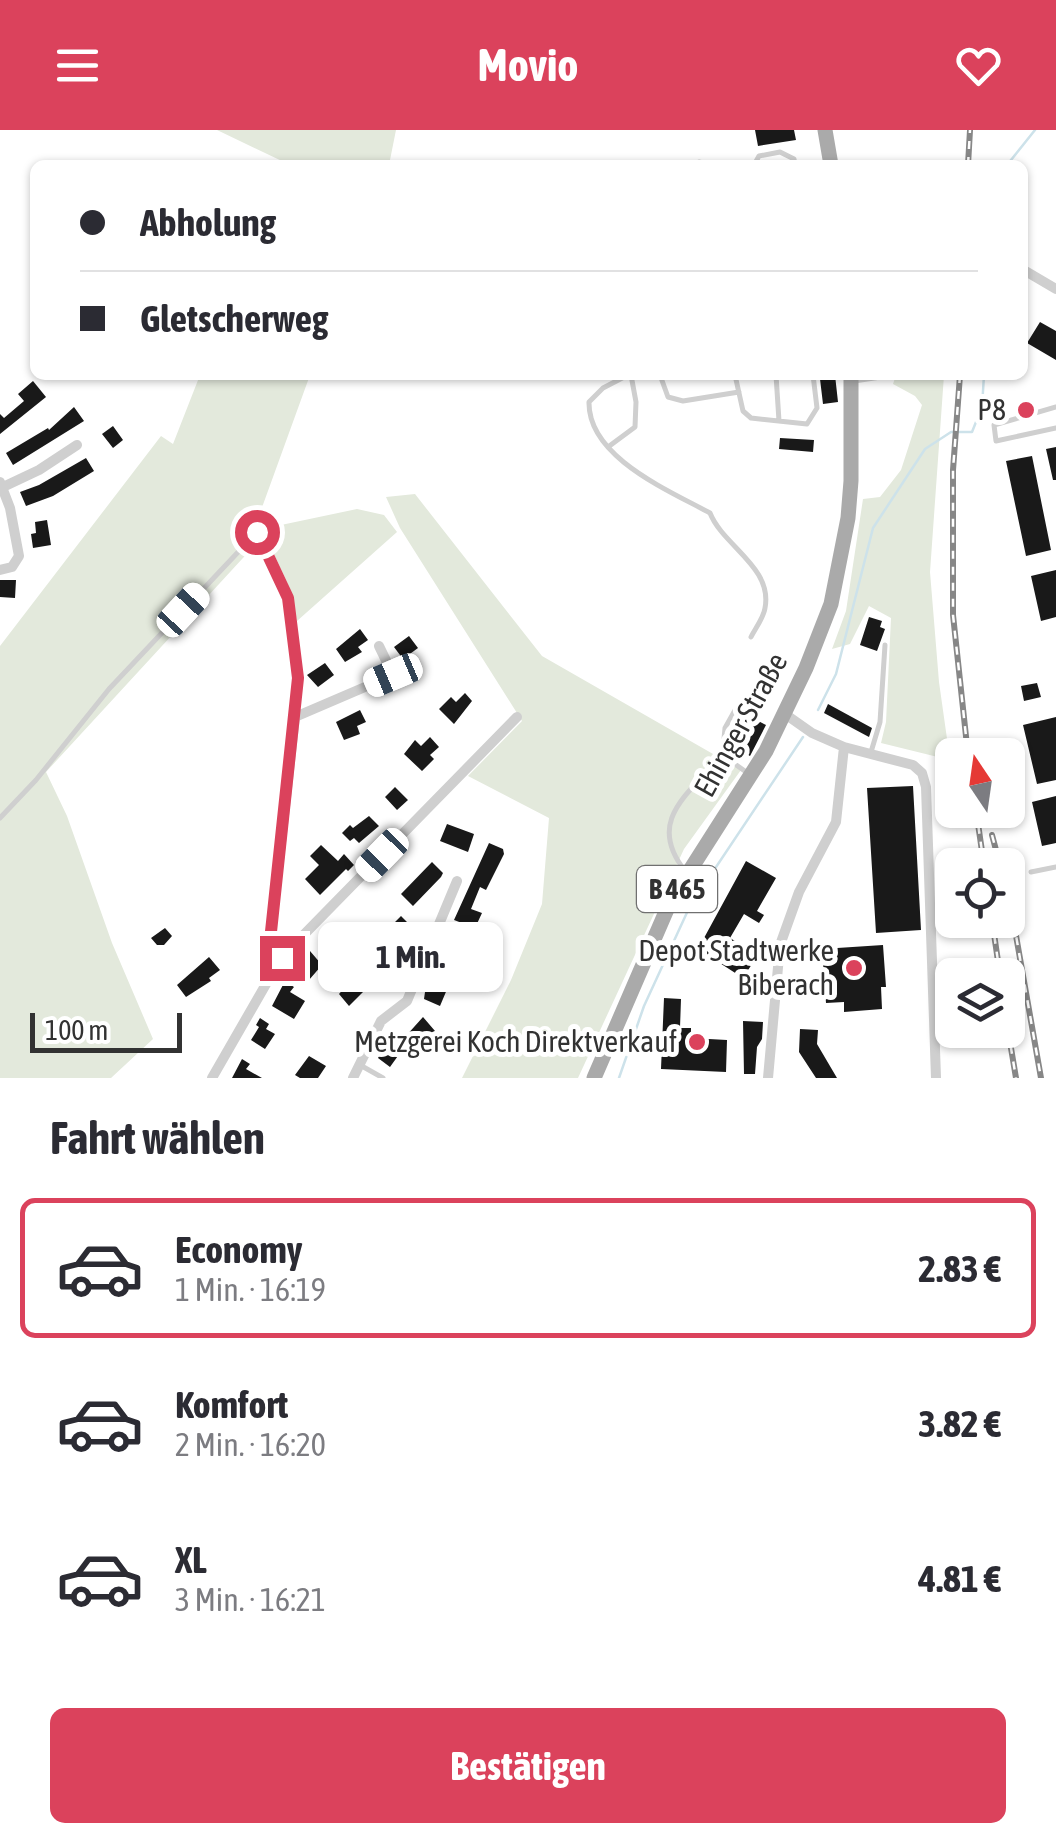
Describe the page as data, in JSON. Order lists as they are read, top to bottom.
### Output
{
  "streets": {
    "main road": ["Ehinger Straße", "B 465"]
  },
  "places": ["P8", "Depot Stadtwerke Biberach", "Metzgerei Koch Direktverkauf"],
  "scale_bar": "100 m",
  "north": "top",
  "page": {
    "header": "Movio",
    "banner": ["Abholung", "Gletscherweg"],
    "bubble": "1 Min.",
    "scale": "100 m",
    "heading": "Fahrt wählen",
    "list": [
      {
        "name": "Economy",
        "note": "1 Min. · 16:19",
        "value": "2.83 €"
      },
      {
        "name": "Komfort",
        "note": "2 Min. · 16:20",
        "value": "3.82 €"
      },
      {
        "name": "XL",
        "note": "3 Min. · 16:21",
        "value": "4.81 €"
      }
    ],
    "buttons": "Bestätigen"
  }
}
